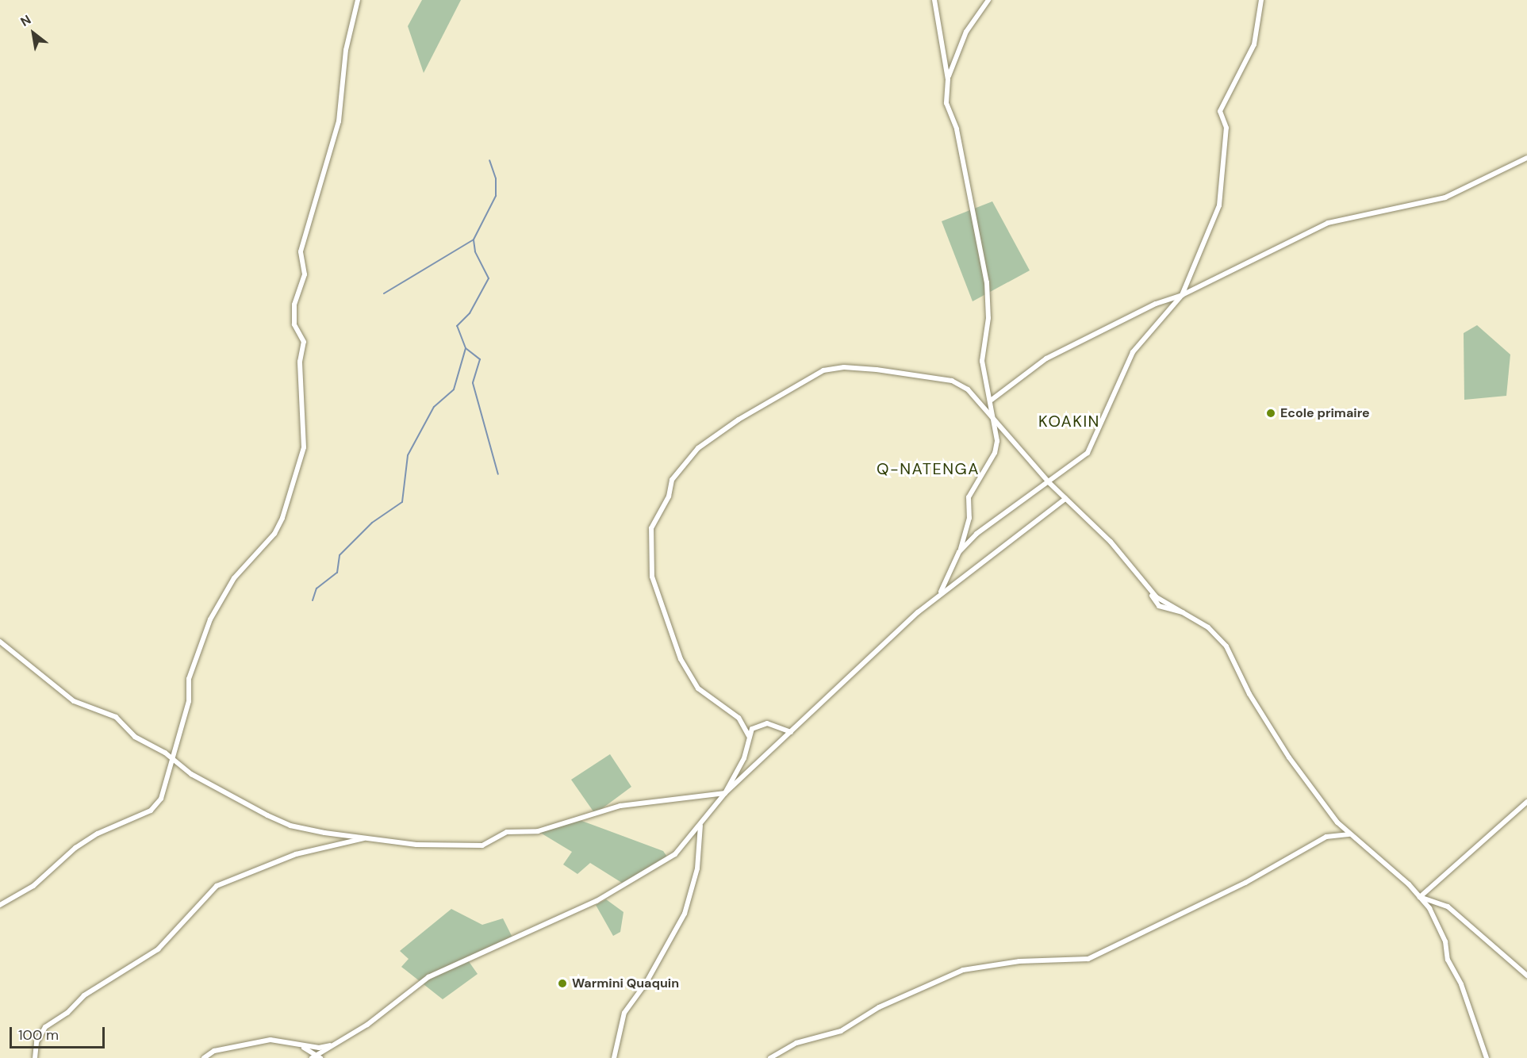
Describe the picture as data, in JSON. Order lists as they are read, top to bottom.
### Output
{
  "districts": ["KOAKIN", "Q-NATENGA"],
  "places": ["Ecole primaire", "Warmini Quaquin"],
  "scale_bar": "100 m",
  "north": "top left"
}
